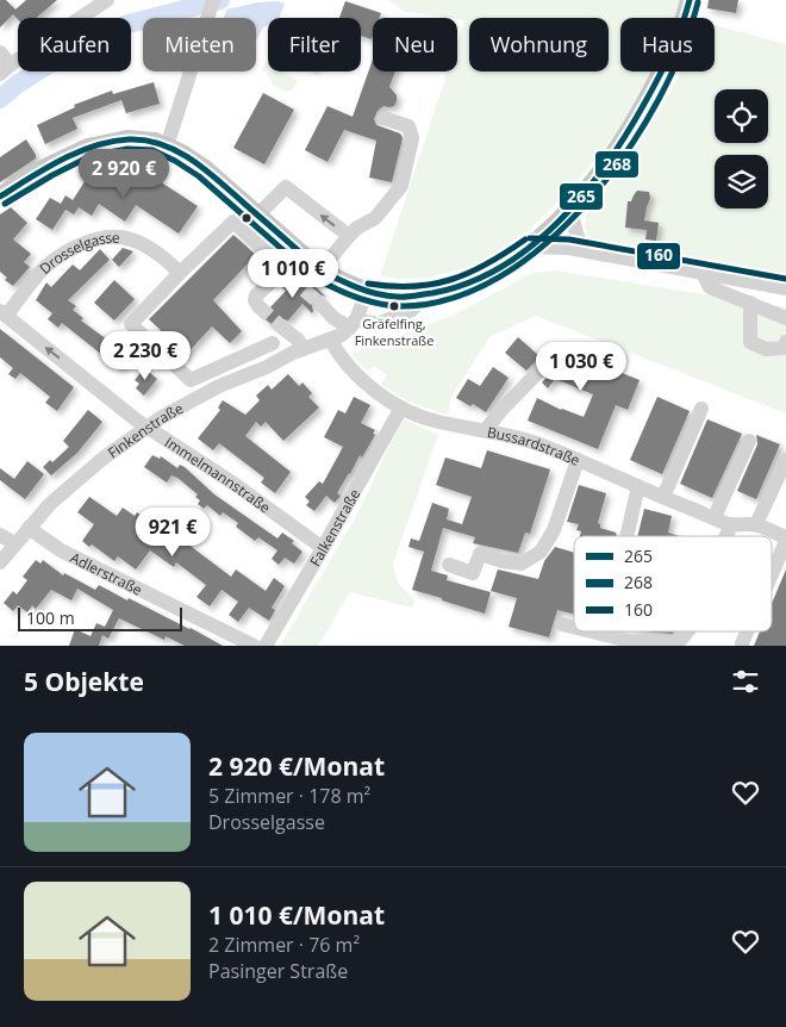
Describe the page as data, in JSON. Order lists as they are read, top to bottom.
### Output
{
  "streets": {
    "street": [
      "Drosselgasse",
      "Finkenstraße",
      "Bussardstraße",
      "Immelmannstraße",
      "Falkenstraße",
      "Adlerstraße"
    ]
  },
  "crossings": [
    ["Drosselgasse", "Immelmannstraße"],
    ["Finkenstraße", "Bussardstraße"],
    ["Finkenstraße", "Immelmannstraße"],
    ["Finkenstraße", "Adlerstraße"],
    ["Bussardstraße", "Falkenstraße"],
    ["Immelmannstraße", "Falkenstraße"]
  ],
  "one_way": ["Immelmannstraße"],
  "places": ["Gräfelfing, Finkenstraße"],
  "lines": ["transit line 265", "transit line 268", "transit line 160"],
  "legend": ["265", "268", "160"],
  "scale_bar": "100 m",
  "page": {
    "chip": [
      "Kaufen",
      "Mieten",
      "Filter",
      "Neu",
      "Wohnung",
      "Haus"
    ],
    "price": [
      "2 920 €",
      "1 010 €",
      "2 230 €",
      "1 030 €",
      "921 €"
    ],
    "scale": "100 m",
    "heading": "5 Objekte",
    "list": [
      {
        "name": "2 920 €/Monat",
        "note": "5 Zimmer · 178 m² · Drosselgasse"
      },
      {
        "name": "1 010 €/Monat",
        "note": "2 Zimmer · 76 m² · Pasinger Straße"
      }
    ]
  }
}
